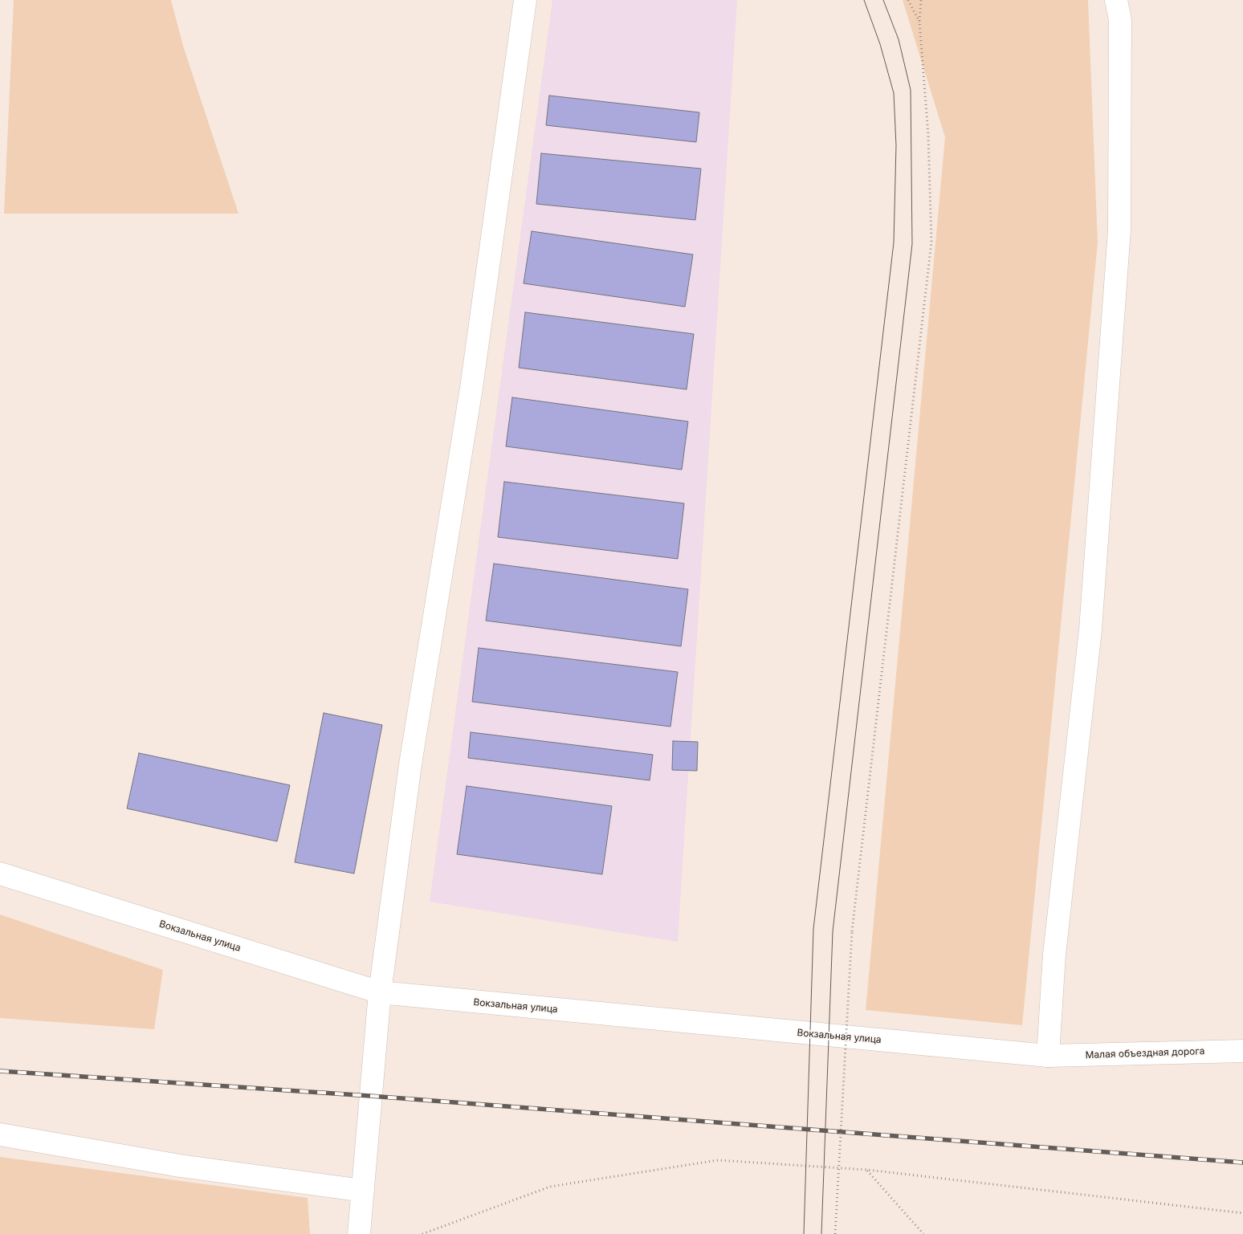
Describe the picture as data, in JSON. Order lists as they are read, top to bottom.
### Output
{
  "streets": {
    "street": ["Вокзальная улица", "Малая объездная дорога"]
  },
  "crossings": [
    ["Вокзальная улица", "Малая объездная дорога"]
  ]
}
